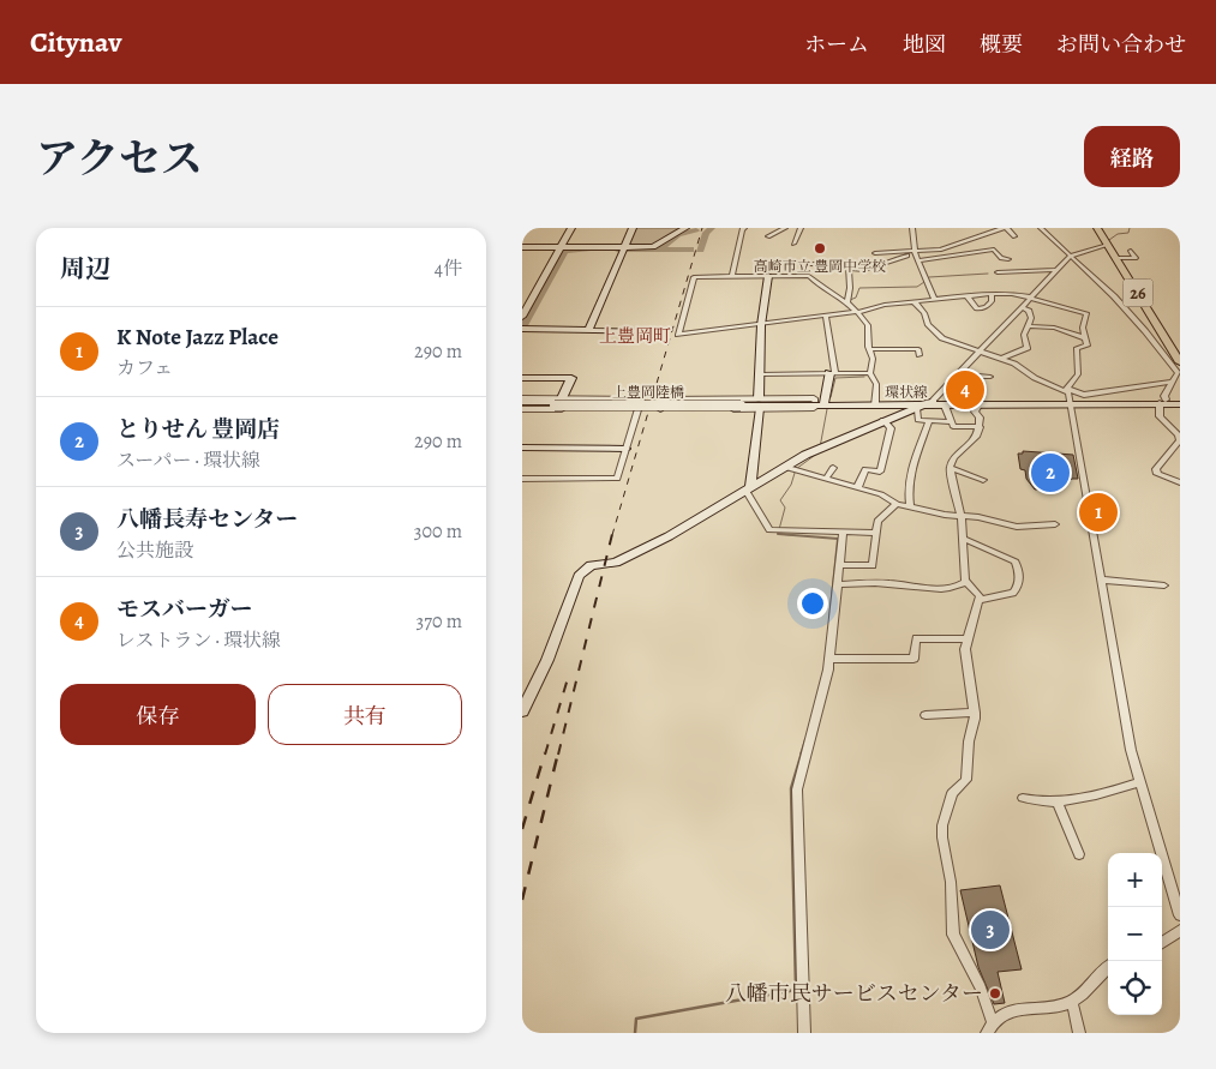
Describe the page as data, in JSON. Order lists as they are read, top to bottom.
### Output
{
  "streets": {
    "main road": ["26"],
    "street": ["上豊岡陸橋", "環状線"]
  },
  "crossings": [
    ["上豊岡陸橋", "環状線"]
  ],
  "districts": ["上豊岡町"],
  "places": ["高崎市立 豊岡中学校", "八幡市民サービスセンター"],
  "page": {
    "header": "Citynav",
    "nav": [
      "ホーム",
      "地図",
      "概要",
      "お問い合わせ"
    ],
    "title": "アクセス",
    "buttons": [
      "経路",
      ["保存", "共有"]
    ],
    "heading": ["周辺", "4件"],
    "list": [
      {
        "mark": "1",
        "name": "K Note Jazz Place",
        "note": "カフェ",
        "value": "290 m"
      },
      {
        "mark": "2",
        "name": "とりせん 豊岡店",
        "note": "スーパー · 環状線",
        "value": "290 m"
      },
      {
        "mark": "3",
        "name": "八幡長寿センター",
        "note": "公共施設",
        "value": "300 m"
      },
      {
        "mark": "4",
        "name": "モスバーガー",
        "note": "レストラン · 環状線",
        "value": "370 m"
      }
    ],
    "pins": [
      "4",
      "2",
      "1",
      "3"
    ],
    "map_buttons": ["+", "−"]
  }
}
